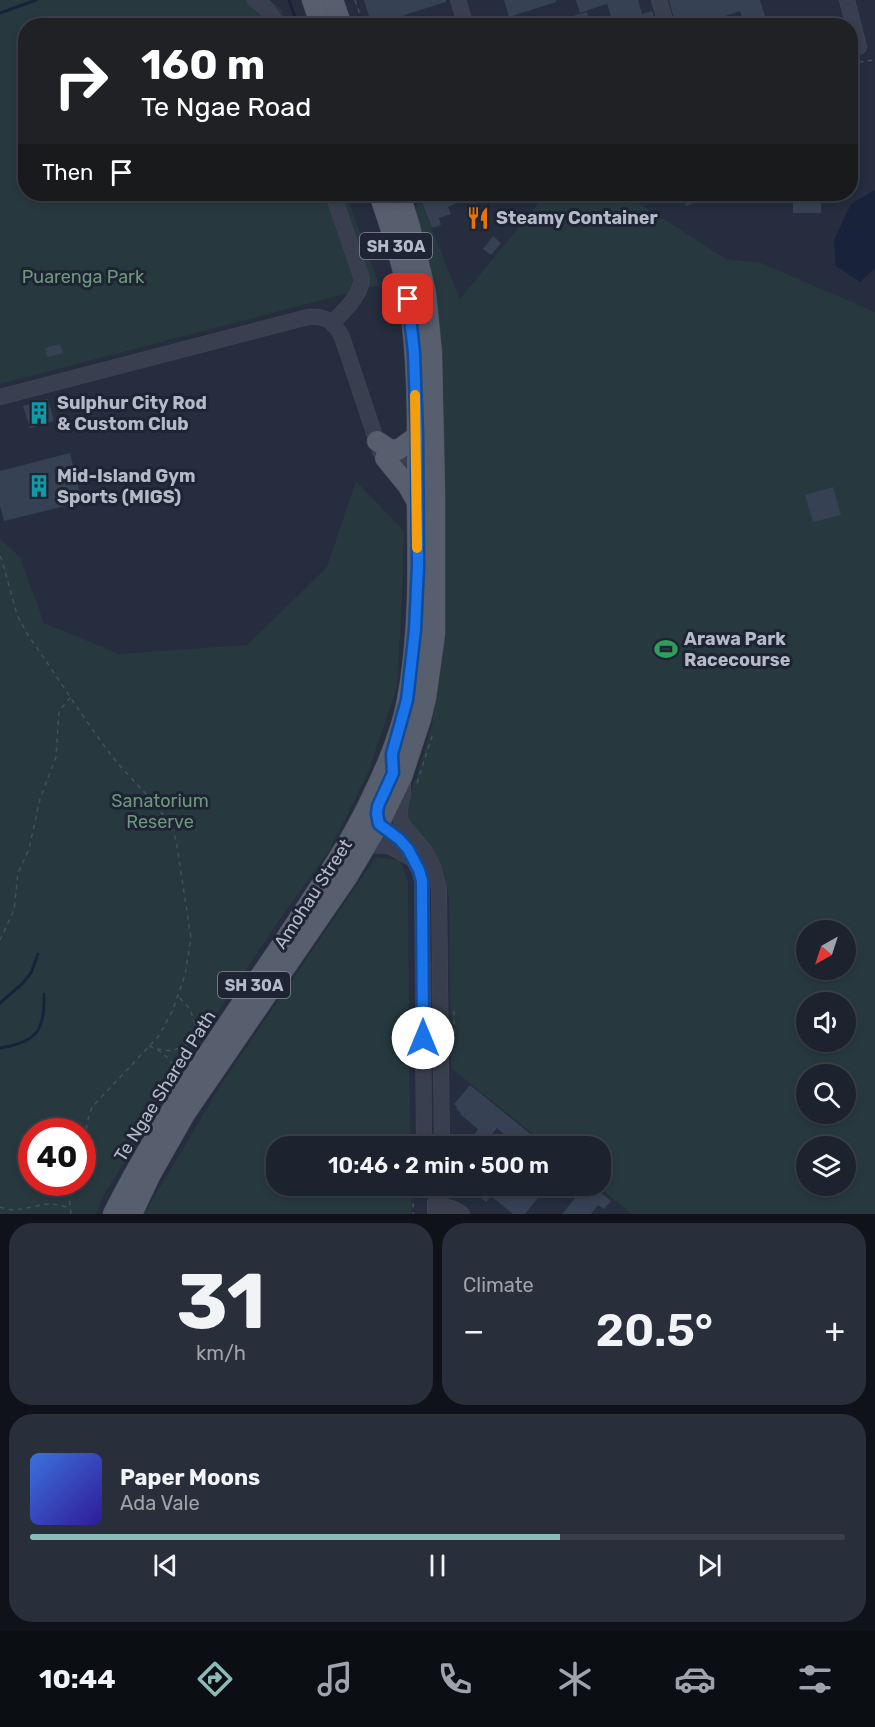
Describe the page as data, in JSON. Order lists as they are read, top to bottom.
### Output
{
  "streets": {
    "main road": ["SH 30A", "Amohau Street"]
  },
  "crossings": [
    ["SH 30A", "Amohau Street"]
  ],
  "parks": ["Puarenga Park", "Sanatorium Reserve"],
  "places": {
    "restaurant": ["Steamy Container"],
    "building": ["Sulphur City Rod & Custom Club", "Mid-Island Gym Sports (MIGS)"],
    "sports": ["Arawa Park Racecourse"]
  },
  "north": "bottom left",
  "page": {
    "turn": ["160 m", "Te Ngae Road"],
    "then": "Then",
    "limit": "40",
    "trip": "10:46 · 2 min · 500 m",
    "tile": [
      ["31", "km/h"],
      "Climate"
    ],
    "heat": ["−", "20.5°", "+"],
    "song": ["Paper Moons", "Ada Vale"],
    "tabs": "10:44"
  }
}
